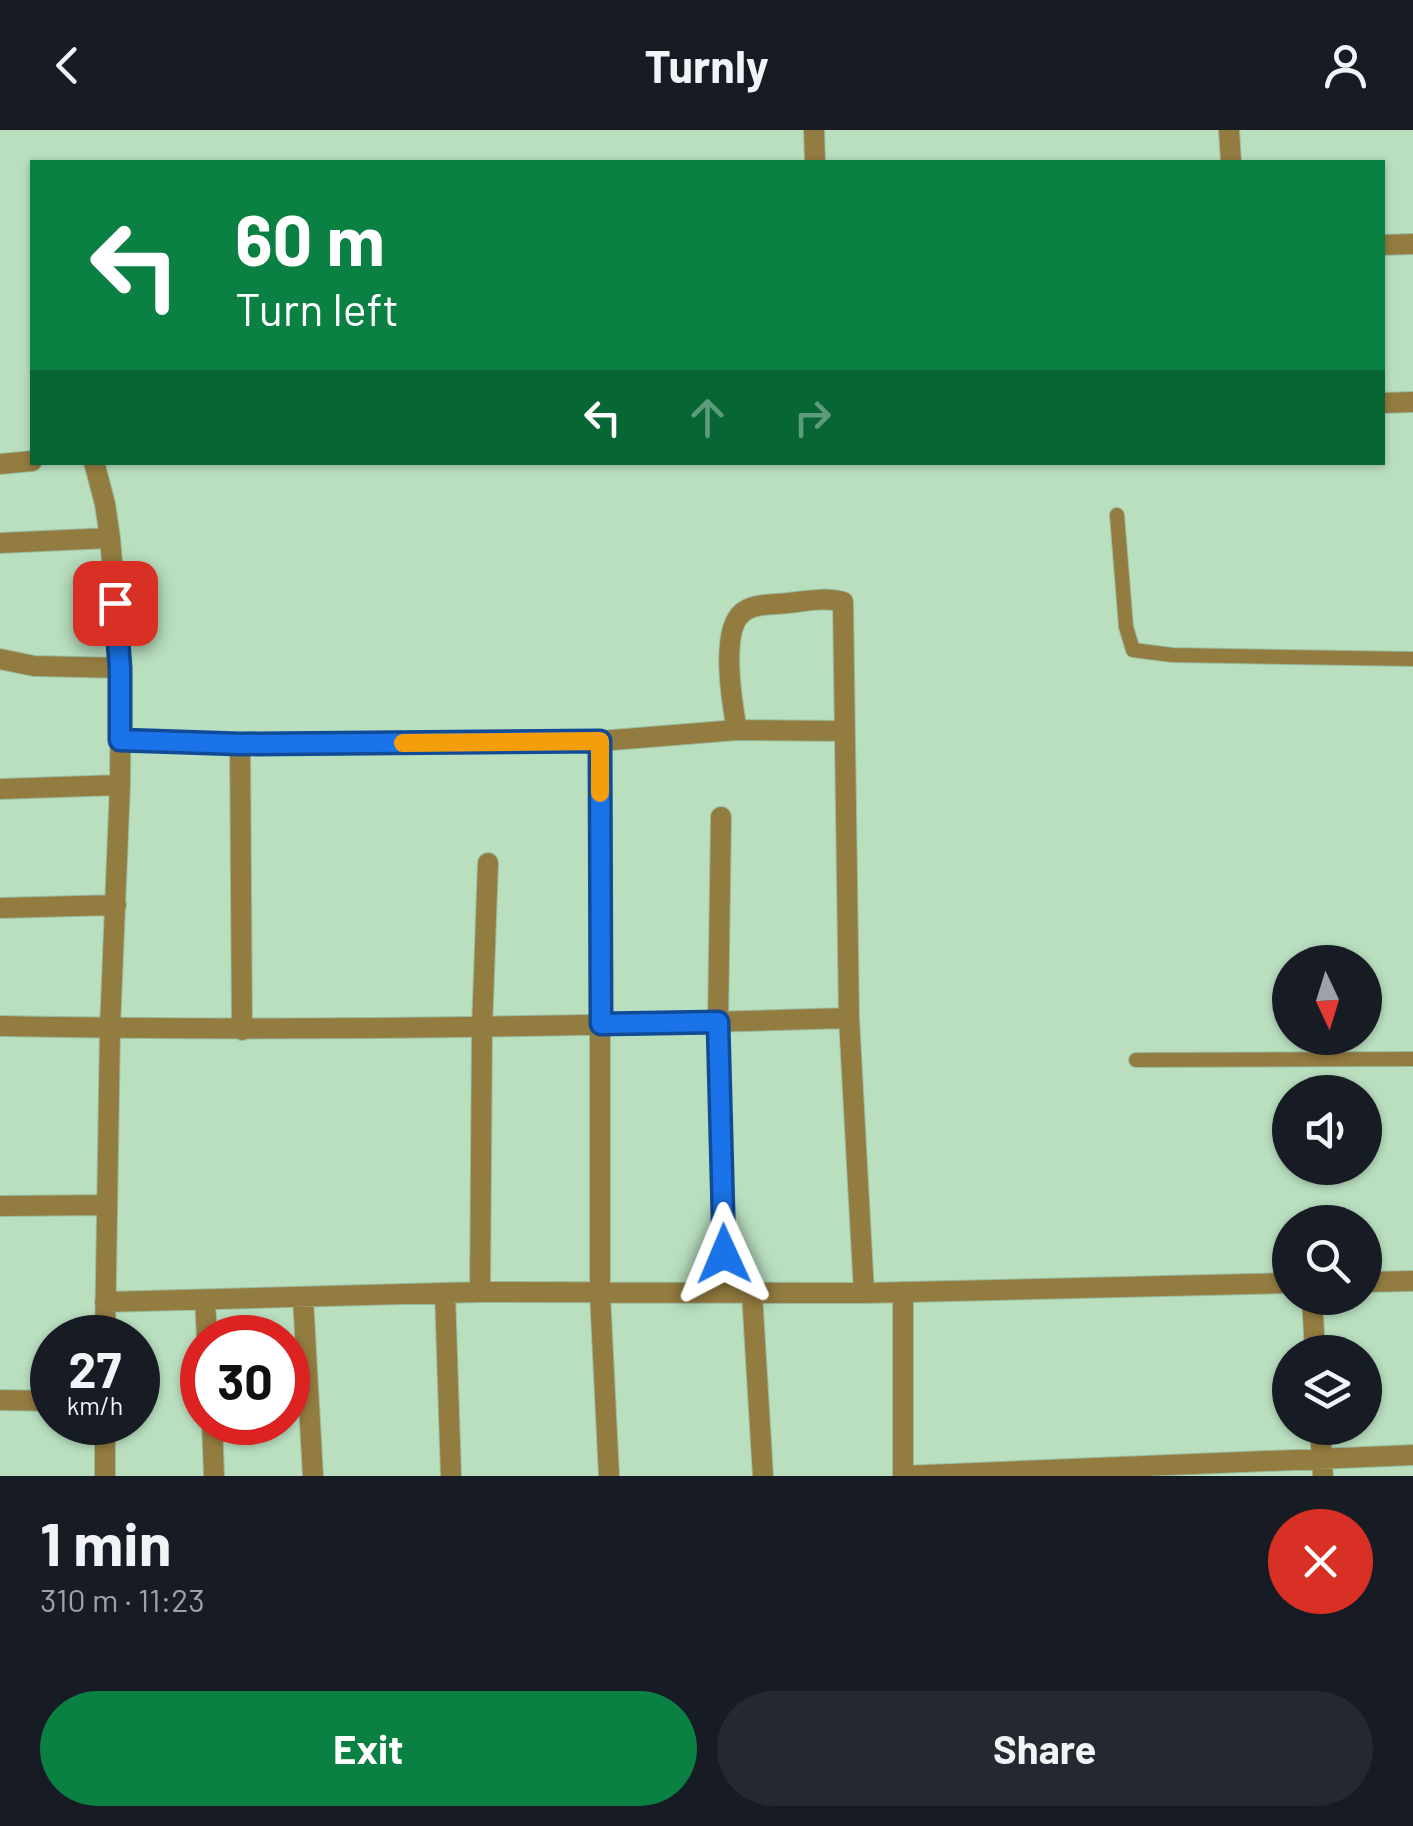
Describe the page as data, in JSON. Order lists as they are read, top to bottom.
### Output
{
  "north": "bottom",
  "page": {
    "header": "Turnly",
    "turn": ["60 m", "Turn left"],
    "speed": "27 km/h",
    "limit": "30",
    "heading": ["1 min", "310 m · 11:23"],
    "buttons": ["Exit", "Share"]
  }
}
